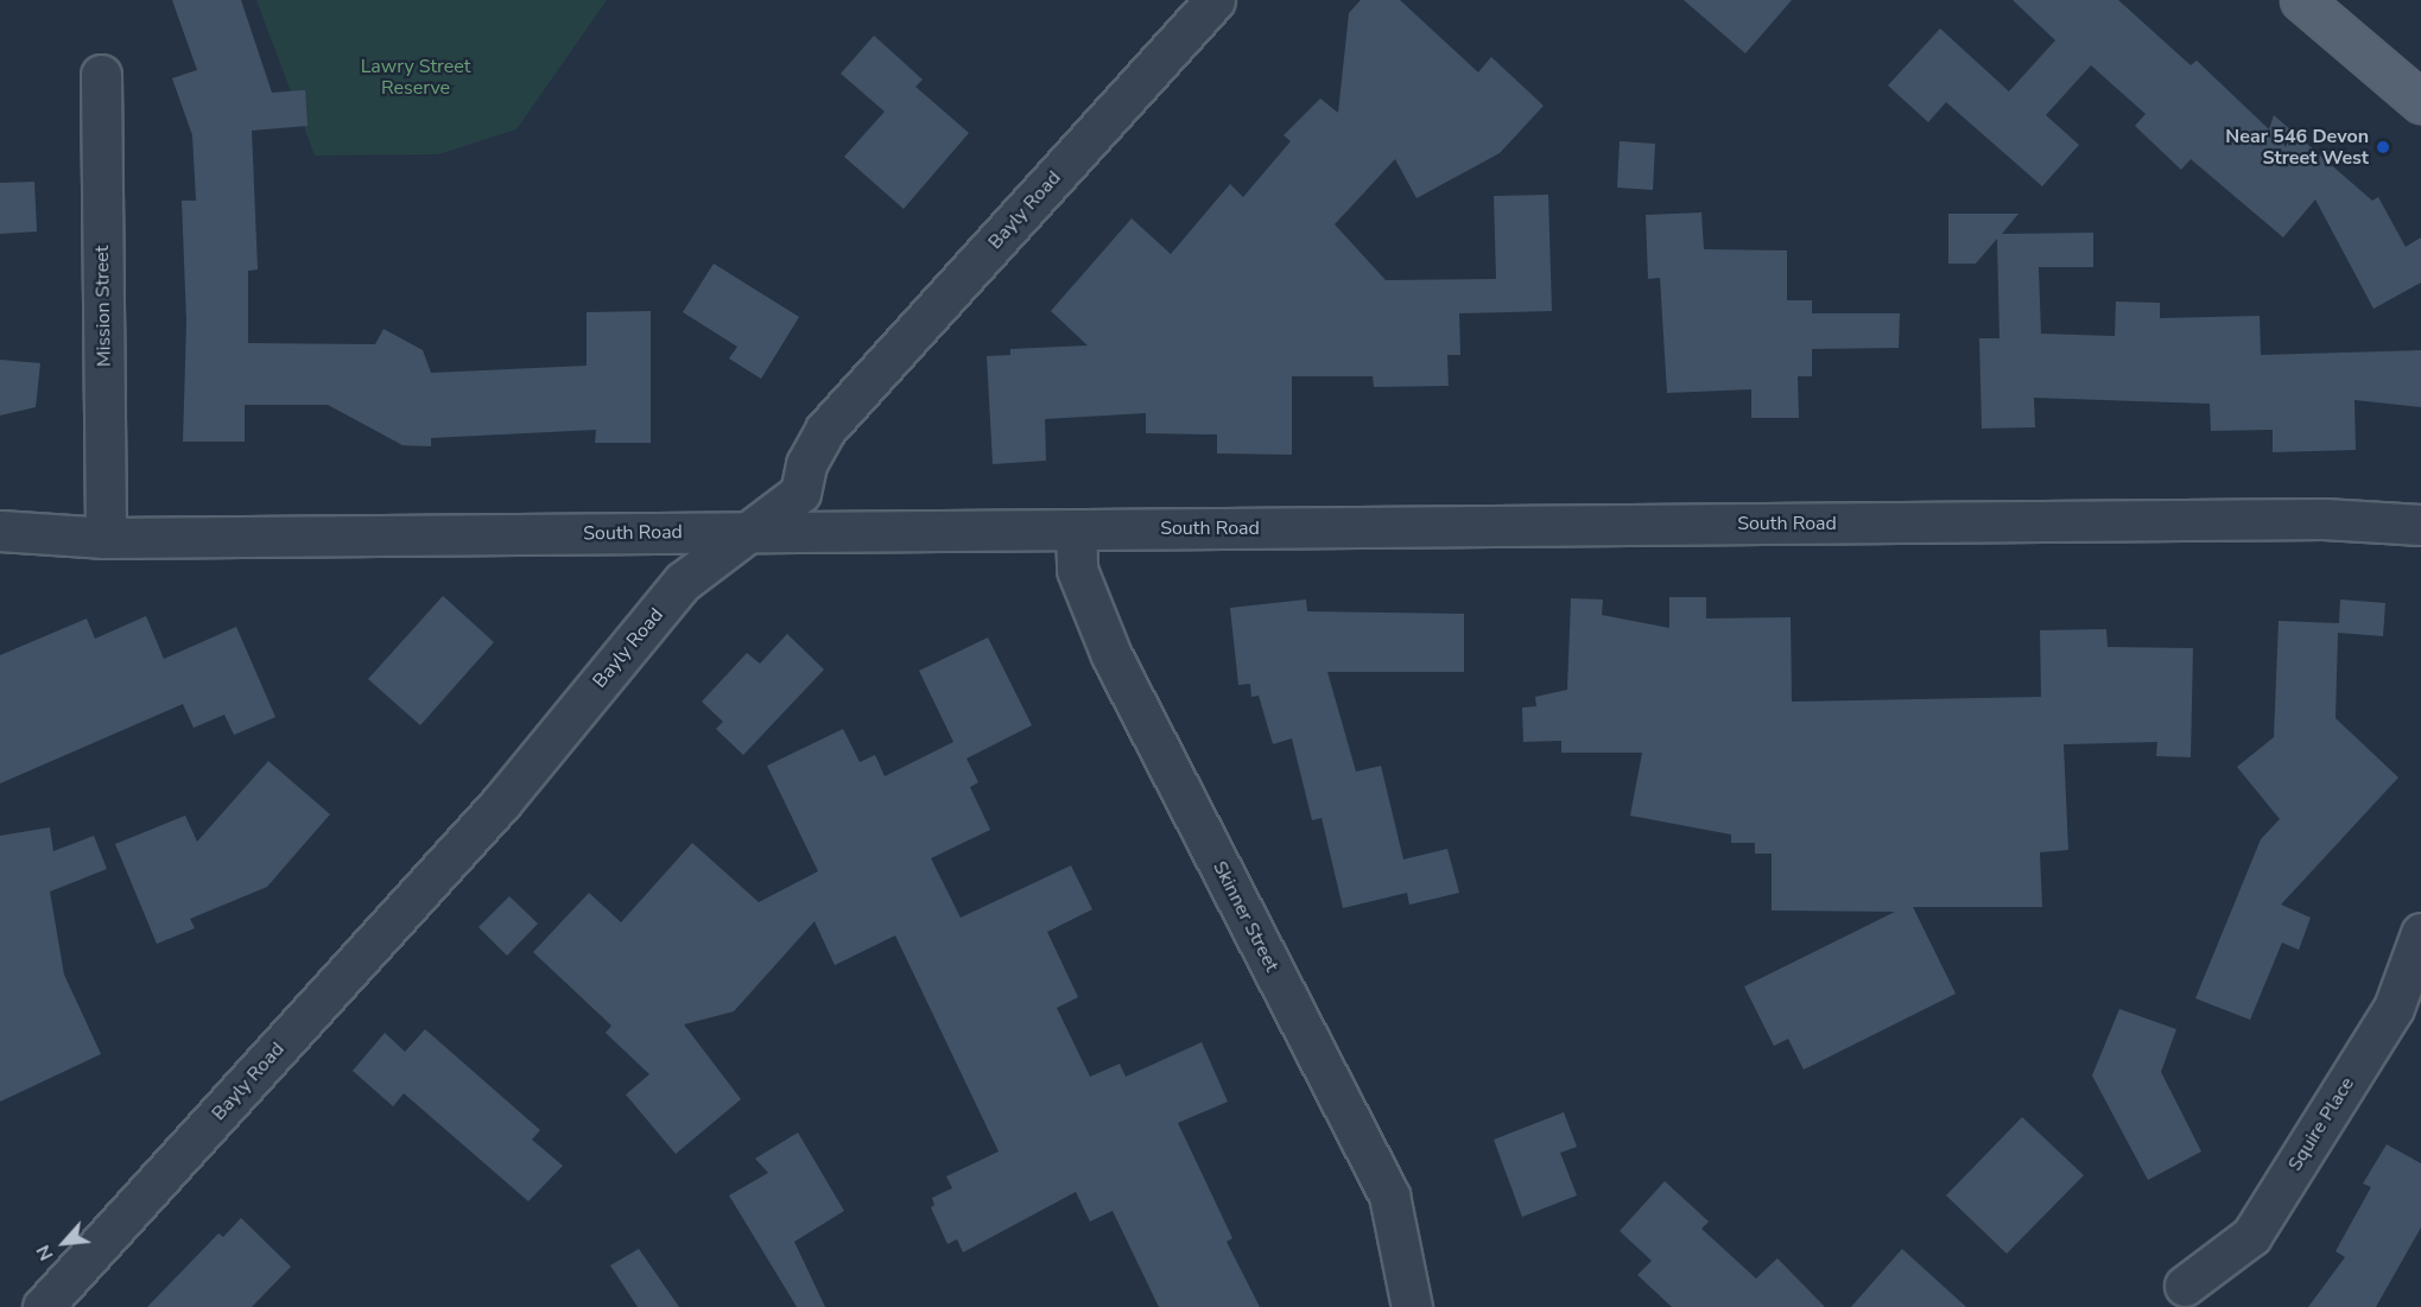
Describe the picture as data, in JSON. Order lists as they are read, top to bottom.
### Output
{
  "streets": {
    "street": [
      "Bayly Road",
      "Mission Street",
      "South Road",
      "Skinner Street",
      "Squire Place"
    ]
  },
  "crossings": [
    ["Bayly Road", "South Road"],
    ["Mission Street", "South Road"],
    ["South Road", "Skinner Street"]
  ],
  "parks": ["Lawry Street Reserve"],
  "places": ["Near 546 Devon Street West"],
  "north": "bottom left"
}
